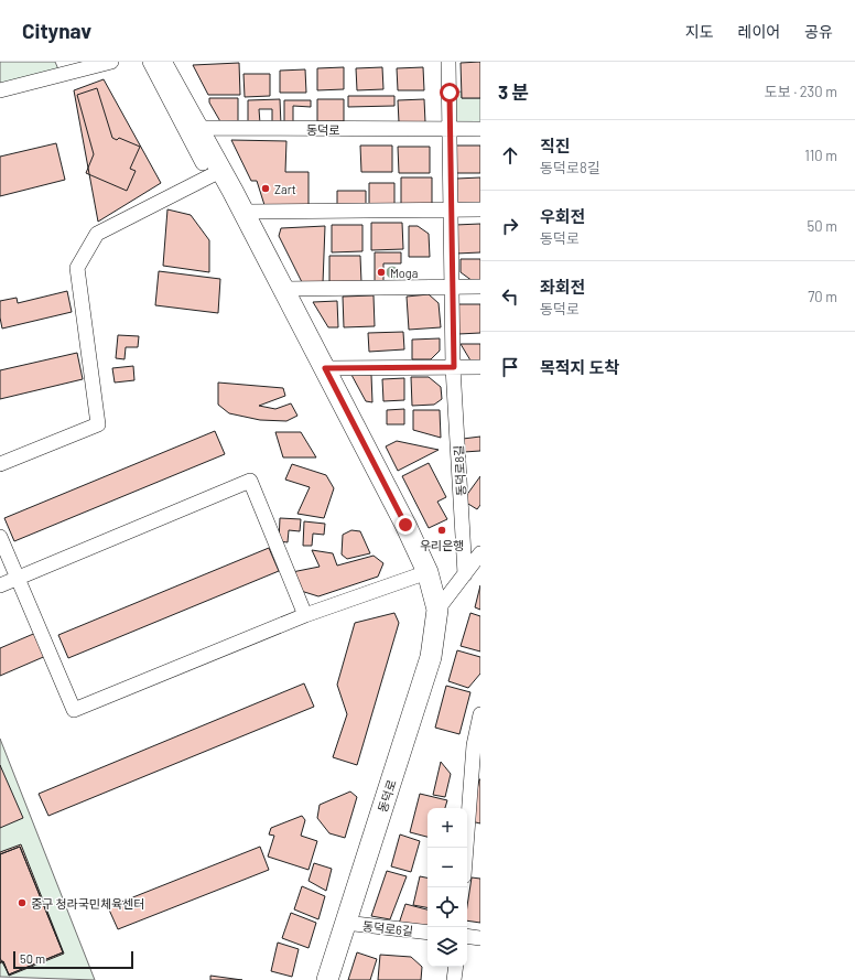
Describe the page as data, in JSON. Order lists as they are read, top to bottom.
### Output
{
  "streets": {
    "street": ["동덕로", "동덕로8길", "동덕로6길"]
  },
  "crossings": [
    ["동덕로", "동덕로8길"],
    ["동덕로", "동덕로6길"]
  ],
  "places": [
    "Zart",
    "Moga",
    "우리은행",
    "중구 청라국민체육센터"
  ],
  "scale_bar": "50 m",
  "page": {
    "header": "Citynav",
    "nav": ["지도", "레이어", "공유"],
    "heading": ["3 분", "도보 · 230 m"],
    "list": [
      ["직진", "동덕로8길", "110 m"],
      ["우회전", "동덕로", "50 m"],
      ["좌회전", "동덕로", "70 m"],
      "목적지 도착"
    ],
    "map_buttons": ["+", "−"],
    "scale": "50 m"
  }
}
